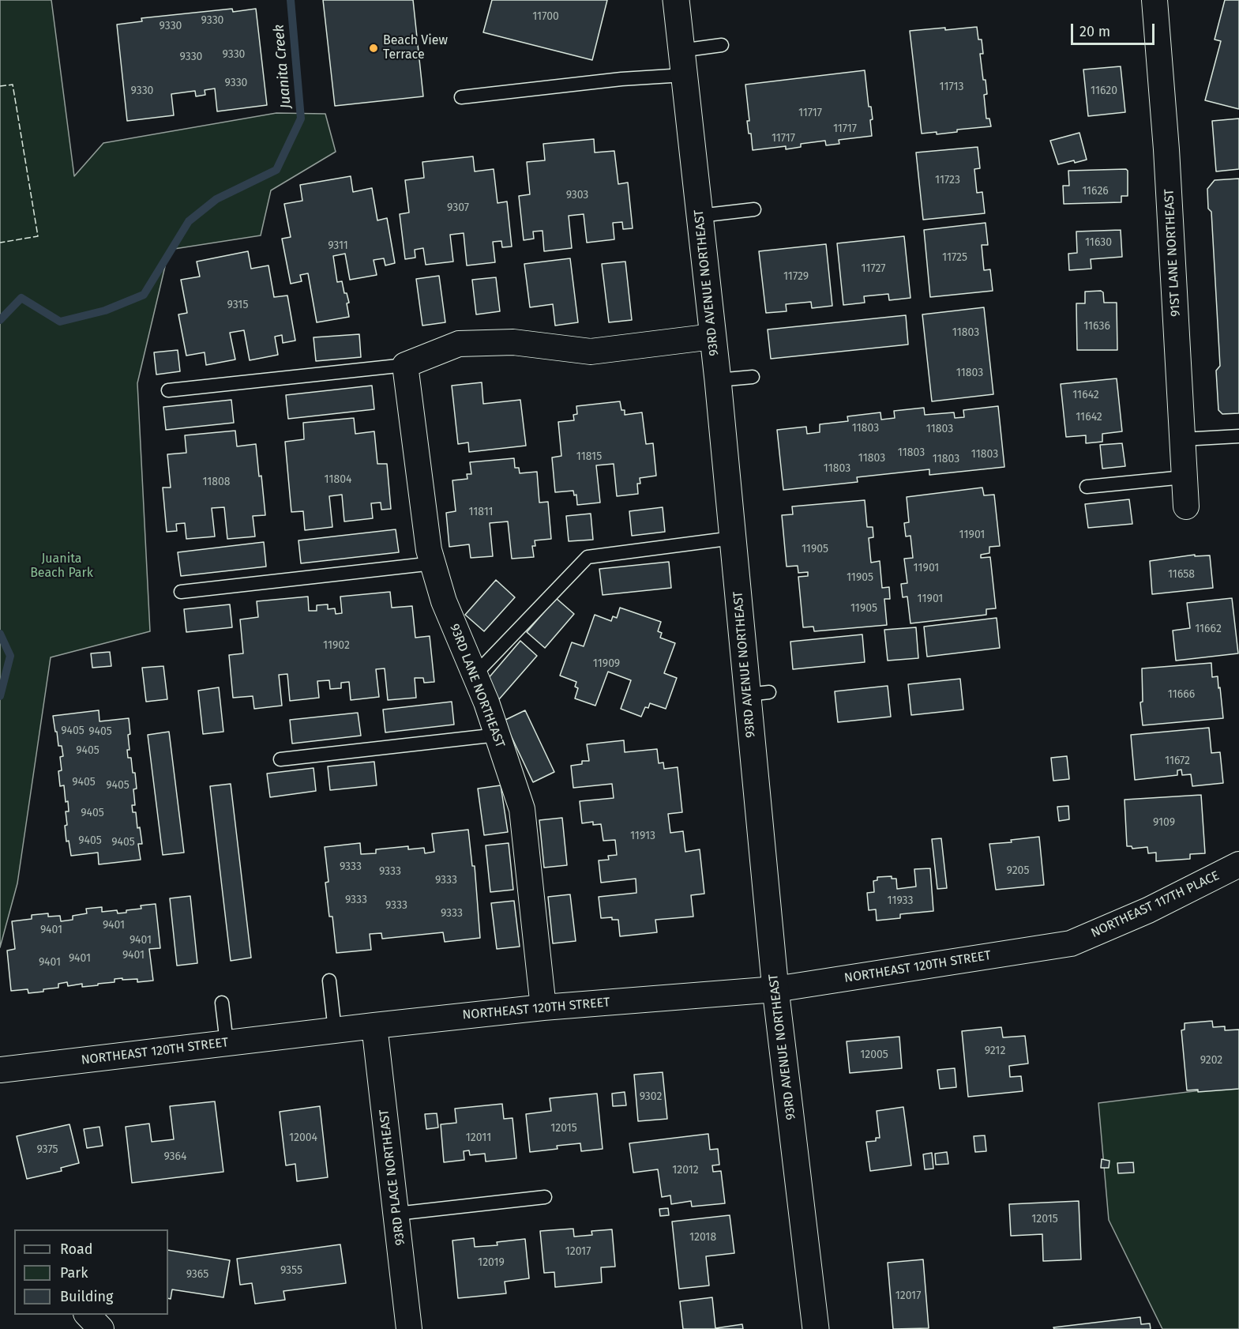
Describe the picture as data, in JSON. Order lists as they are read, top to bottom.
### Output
{
  "streets": {
    "street": [
      "91ST LANE NORTHEAST",
      "93RD AVENUE NORTHEAST",
      "93RD LANE NORTHEAST",
      "NORTHEAST 117TH PLACE",
      "NORTHEAST 120TH STREET",
      "93RD PLACE NORTHEAST"
    ]
  },
  "crossings": [
    ["93RD AVENUE NORTHEAST", "NORTHEAST 120TH STREET"],
    ["93RD LANE NORTHEAST", "NORTHEAST 120TH STREET"],
    ["NORTHEAST 117TH PLACE", "NORTHEAST 120TH STREET"],
    ["NORTHEAST 120TH STREET", "93RD PLACE NORTHEAST"]
  ],
  "water": ["Juanita Creek"],
  "parks": ["Juanita Beach Park"],
  "places": ["Beach View Terrace"],
  "house_numbers": [
    "11700",
    "9330",
    "9330",
    "9330",
    "9330",
    "9330",
    "11713",
    "9330",
    "11620",
    "11717",
    "11717",
    "11717",
    "11723",
    "11626",
    "9303",
    "9307",
    "11630",
    "9311",
    "11725",
    "11727",
    "11729",
    "9315",
    "11636",
    "11803",
    "11803",
    "11642",
    "11642",
    "11803",
    "11803",
    "11803",
    "11803",
    "11815",
    "11803",
    "11803",
    "11803",
    "11804",
    "11808",
    "11811",
    "11901",
    "11905",
    "11901",
    "11658",
    "11905",
    "11901",
    "11905",
    "11662",
    "11902",
    "11909",
    "11666",
    "9405",
    "9405",
    "9405",
    "11672",
    "9405",
    "9405",
    "9405",
    "9109",
    "11913",
    "9405",
    "9405",
    "9333",
    "9205",
    "9333",
    "9333",
    "9333",
    "11933",
    "9333",
    "9333",
    "9401",
    "9401",
    "9401",
    "9401",
    "9401",
    "9401",
    "9212",
    "12005",
    "9202",
    "9302",
    "12015",
    "12004",
    "12011",
    "9375",
    "9364",
    "12012",
    "12015",
    "12018",
    "12017",
    "12019",
    "9355",
    "9365",
    "12017"
  ],
  "legend": ["Road", "Park", "Building"],
  "scale_bar": "20 m"
}
